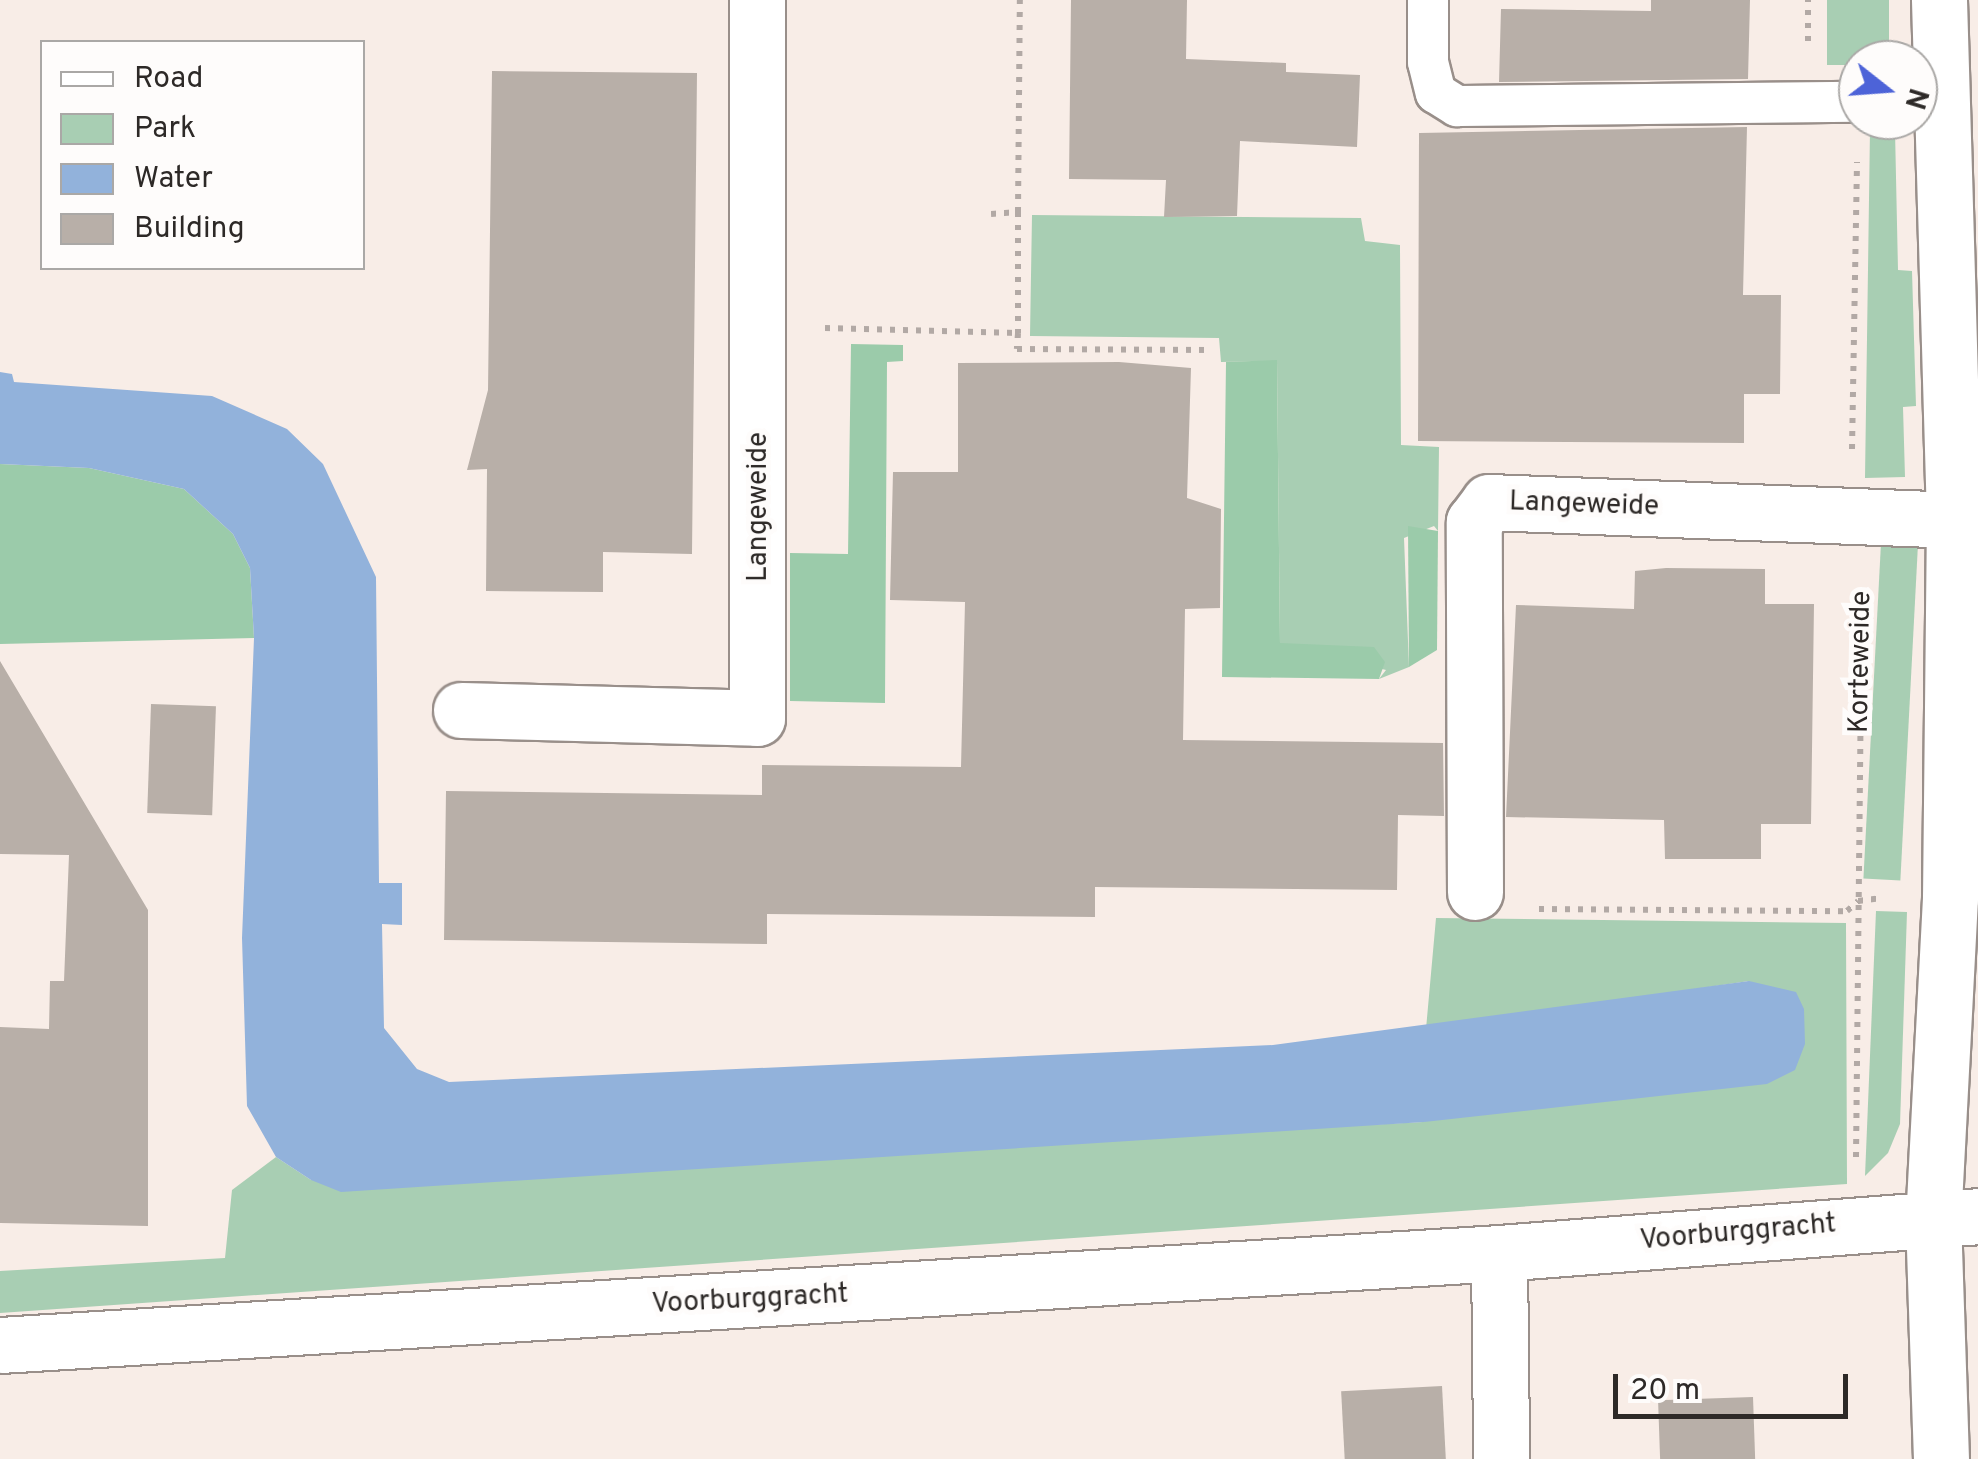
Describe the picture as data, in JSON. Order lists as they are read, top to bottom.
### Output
{
  "streets": {
    "street": ["Langeweide", "Voorburggracht"],
    "path": ["Korteweide"]
  },
  "crossings": [
    ["Langeweide", "Korteweide"],
    ["Korteweide", "Voorburggracht"]
  ],
  "legend": [
    "Road",
    "Park",
    "Water",
    "Building"
  ],
  "scale_bar": "20 m",
  "north": "right"
}
